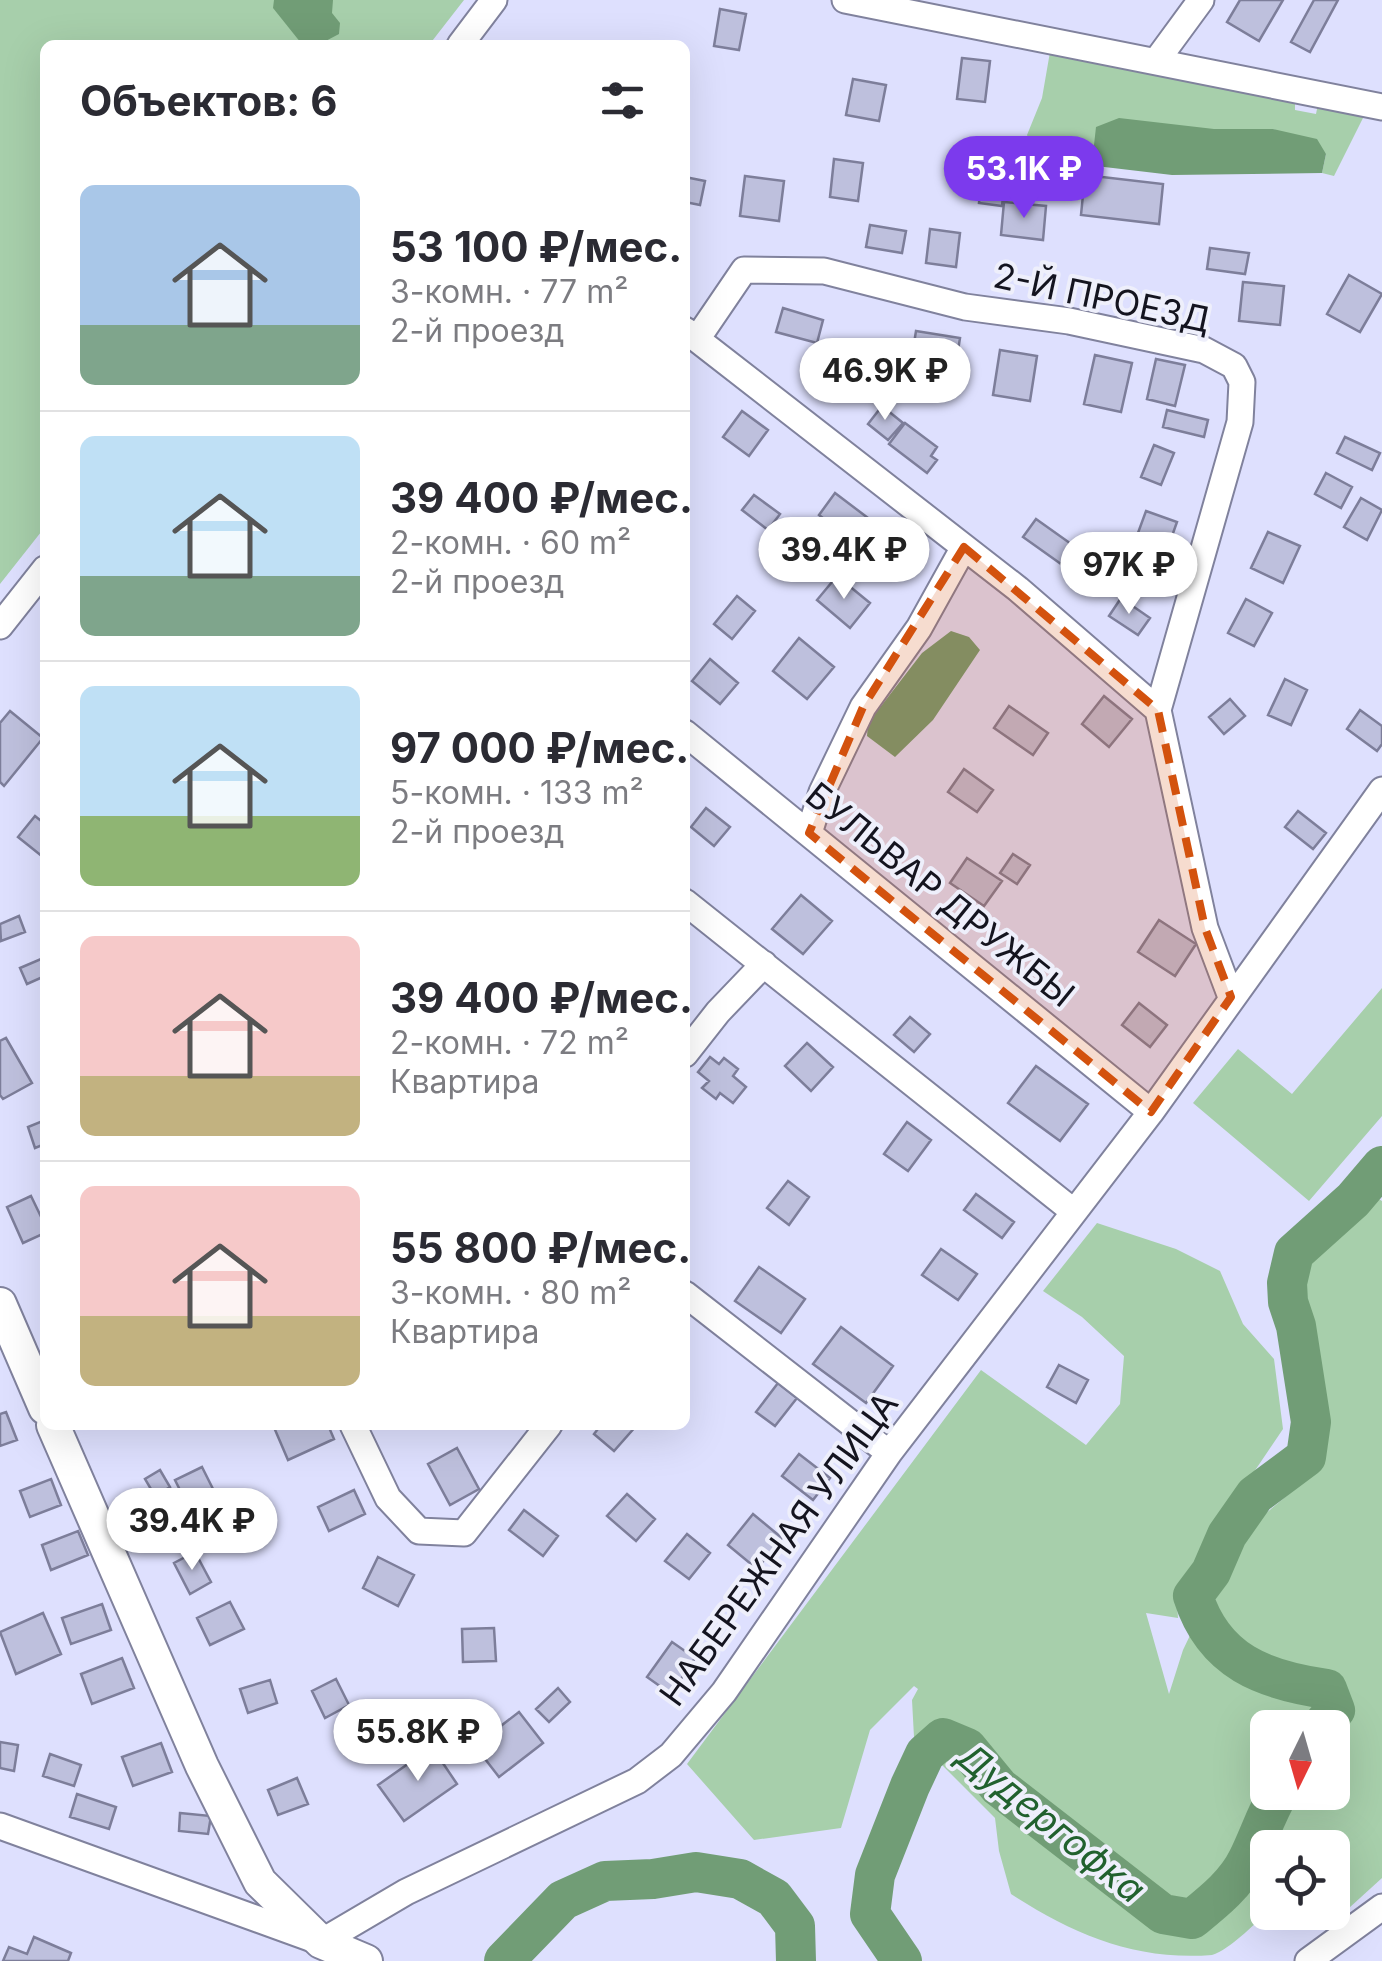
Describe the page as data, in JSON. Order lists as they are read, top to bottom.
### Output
{
  "streets": {
    "street": ["2-Й ПРОЕЗД", "БУЛЬВАР ДРУЖБЫ", "НАБЕРЕЖНАЯ УЛИЦА"]
  },
  "crossings": [
    ["2-Й ПРОЕЗД", "НАБЕРЕЖНАЯ УЛИЦА"],
    ["БУЛЬВАР ДРУЖБЫ", "НАБЕРЕЖНАЯ УЛИЦА"]
  ],
  "water": ["Дудергофка"],
  "north": "bottom",
  "page": {
    "heading": "Объектов: 6",
    "price": [
      "53.1K ₽",
      "46.9K ₽",
      "39.4K ₽",
      "97K ₽",
      "39.4K ₽",
      "55.8K ₽"
    ],
    "list": [
      {
        "name": "53 100 ₽/мес.",
        "note": "3-комн. · 77 m² · 2-й проезд"
      },
      {
        "name": "39 400 ₽/мес.",
        "note": "2-комн. · 60 m² · 2-й проезд"
      },
      {
        "name": "97 000 ₽/мес.",
        "note": "5-комн. · 133 m² · 2-й проезд"
      },
      {
        "name": "39 400 ₽/мес.",
        "note": "2-комн. · 72 m² · Квартира"
      },
      {
        "name": "55 800 ₽/мес.",
        "note": "3-комн. · 80 m² · Квартира"
      }
    ]
  }
}
